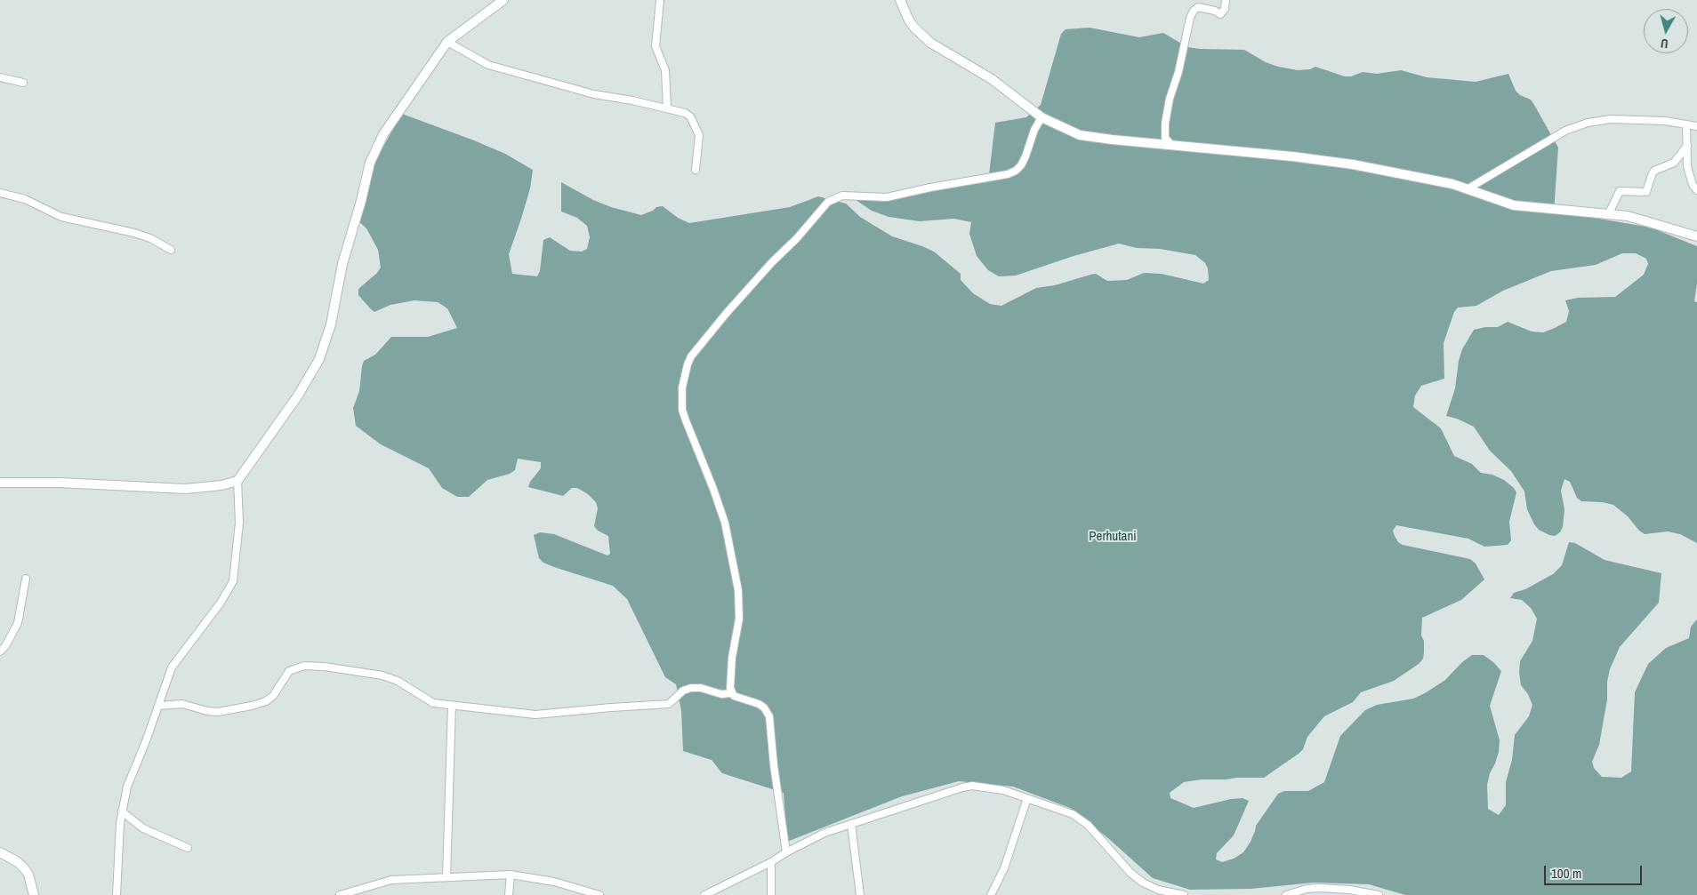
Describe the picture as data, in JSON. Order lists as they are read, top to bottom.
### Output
{
  "parks": ["Perhutani"],
  "scale_bar": "100 m",
  "north": "bottom"
}
